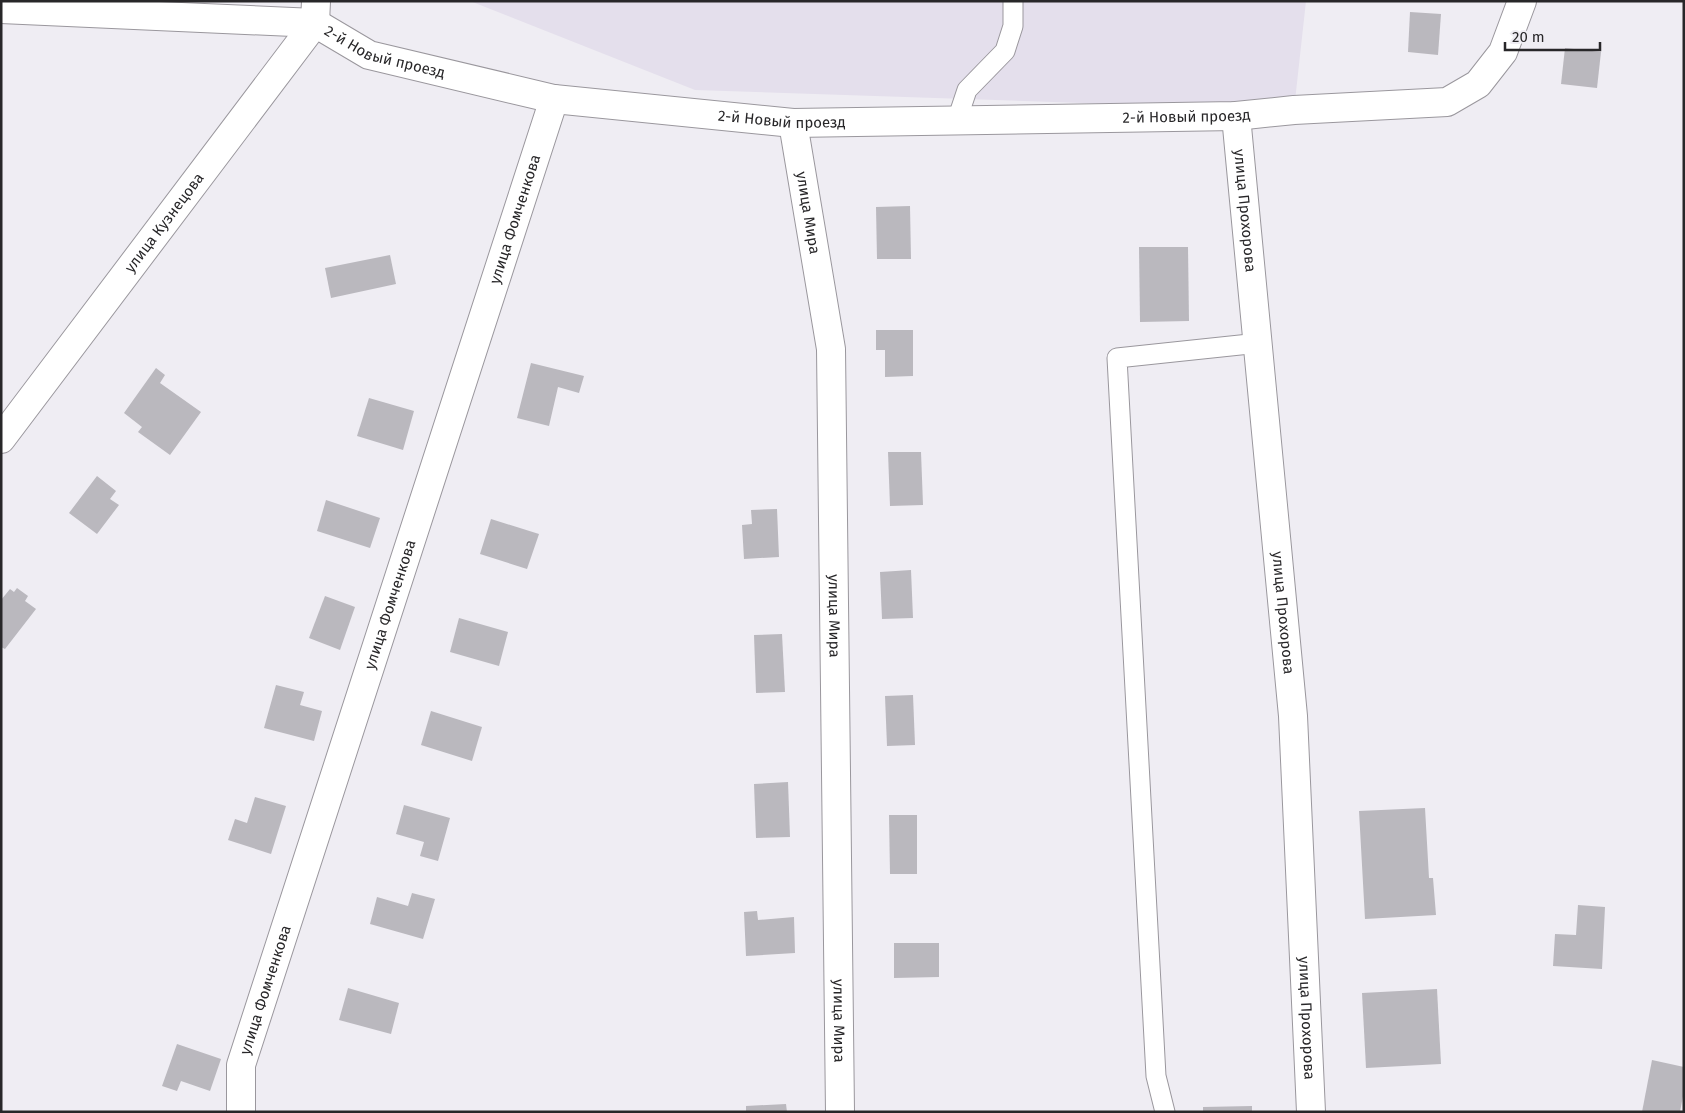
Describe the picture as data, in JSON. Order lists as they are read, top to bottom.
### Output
{
  "streets": {
    "street": [
      "2-й Новый проезд",
      "улица Прохорова",
      "улица Мира",
      "улица Фомченкова",
      "улица Кузнецова"
    ]
  },
  "crossings": [
    ["2-й Новый проезд", "улица Прохорова"],
    ["2-й Новый проезд", "улица Мира"],
    ["2-й Новый проезд", "улица Фомченкова"],
    ["2-й Новый проезд", "улица Кузнецова"]
  ],
  "scale_bar": "20 m"
}
